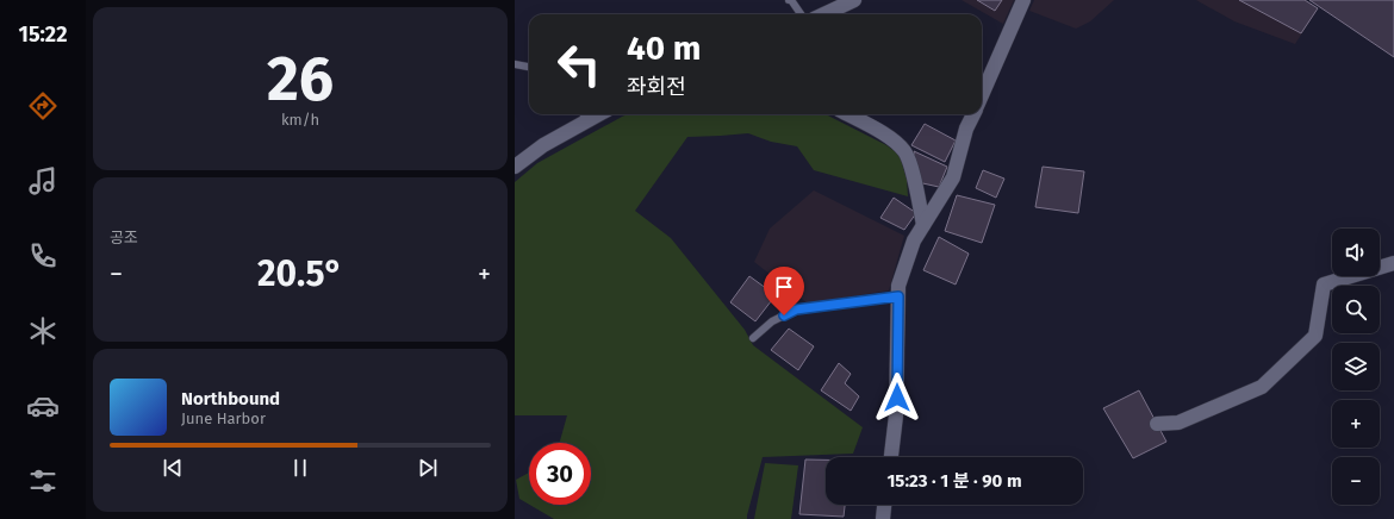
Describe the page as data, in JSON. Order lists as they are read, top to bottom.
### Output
{
  "page": {
    "tabs": "15:22",
    "tile": [
      ["26", "km/h"],
      "공조"
    ],
    "turn": ["40 m", "좌회전"],
    "map_buttons": ["+", "−"],
    "heat": ["−", "20.5°", "+"],
    "song": ["Northbound", "June Harbor"],
    "limit": "30",
    "trip": "15:23 · 1 분 · 90 m"
  }
}
